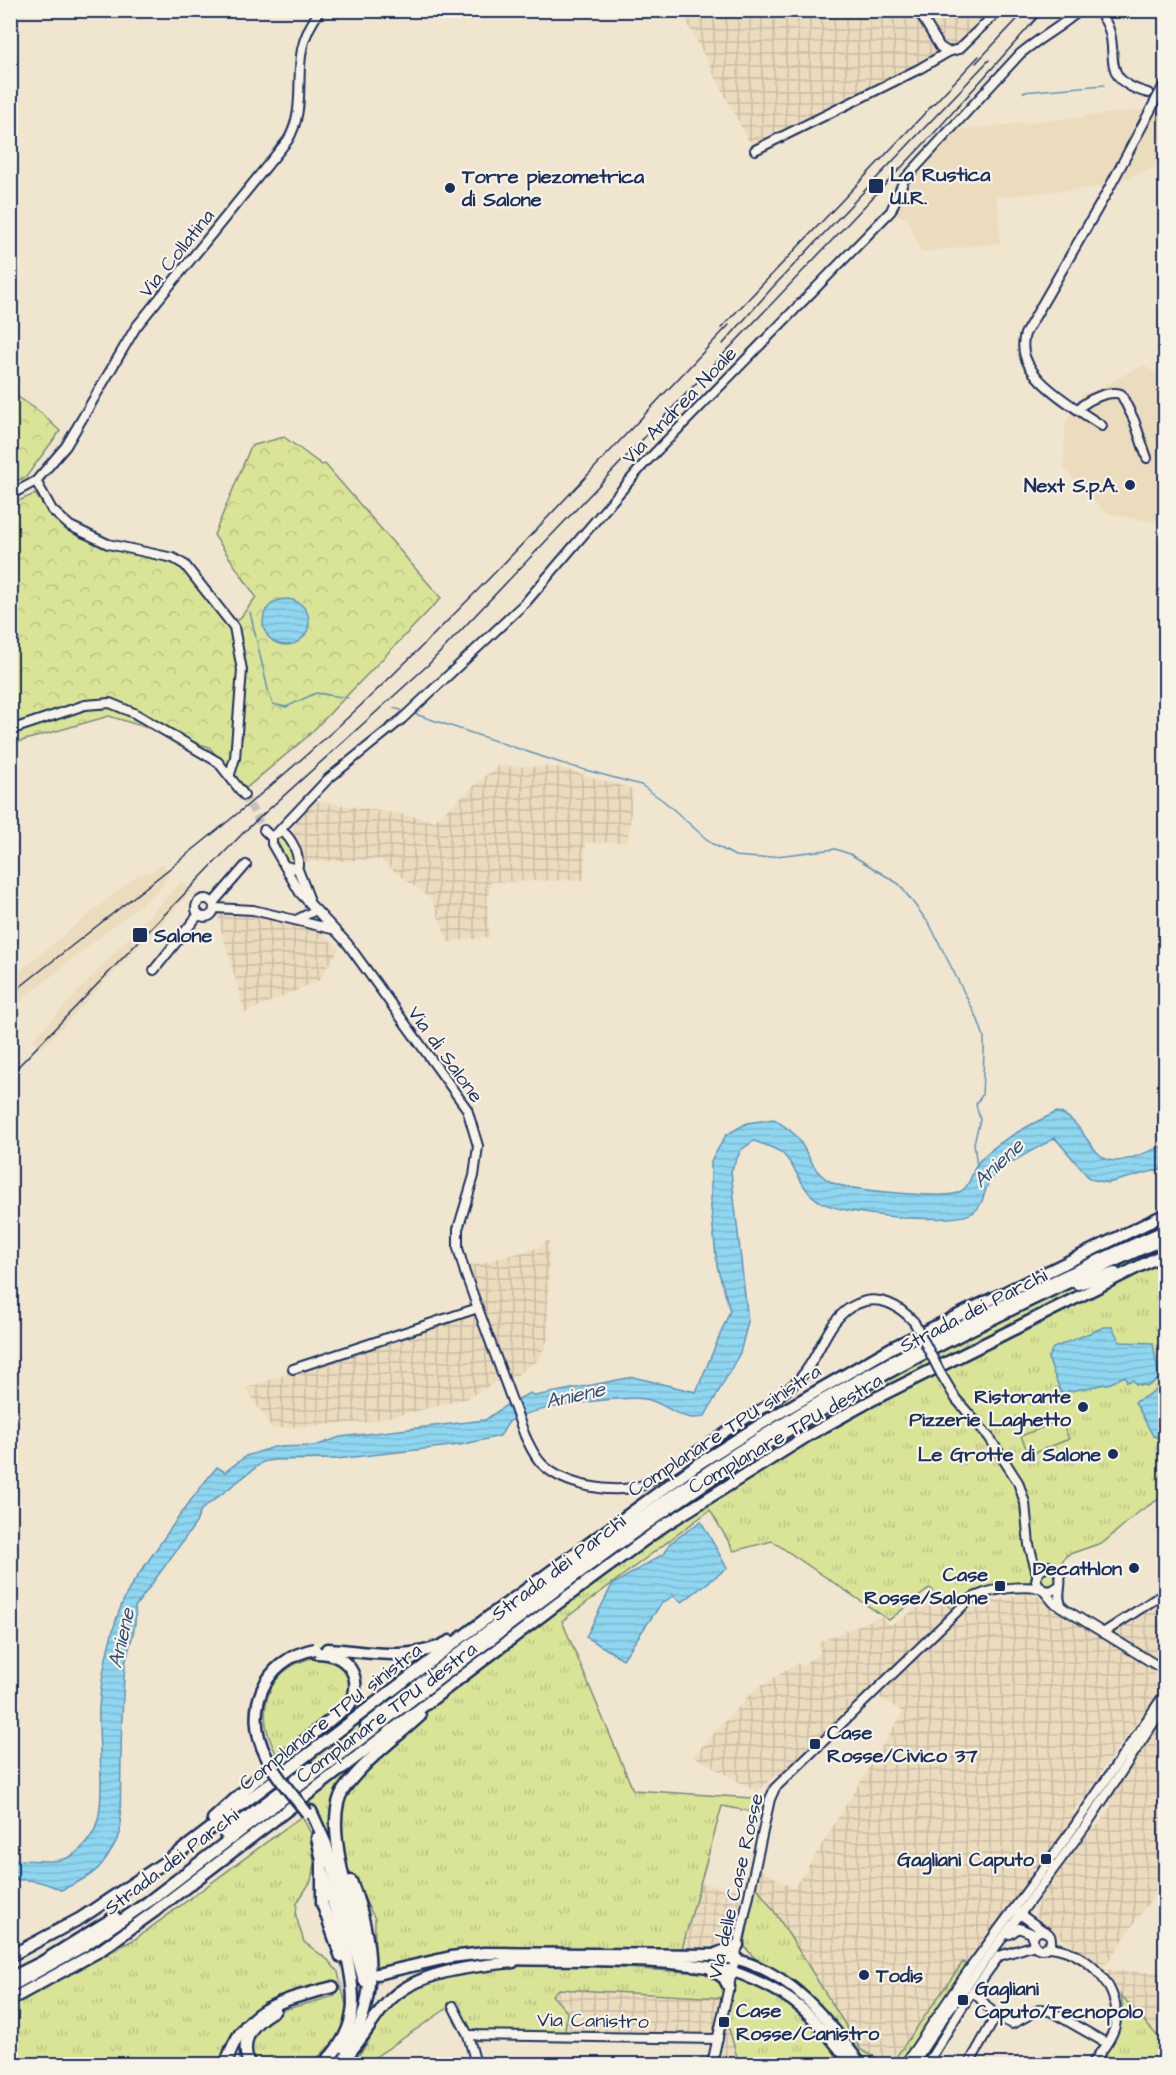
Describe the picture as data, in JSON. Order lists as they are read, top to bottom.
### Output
{
  "streets": {
    "highway": ["Strada dei Parchi", "Complanare TPU sinistra", "Complanare TPU destra"],
    "street": [
      "Via Collatina",
      "Via Andrea Noale",
      "Via di Salone",
      "Via delle Case Rosse",
      "Via Canistro"
    ]
  },
  "crossings": [
    ["Via Andrea Noale", "Via di Salone"],
    ["Via delle Case Rosse", "Via Canistro"]
  ],
  "water": ["Aniene"],
  "places": {
    "transit": [
      "La Rustica U.I.R.",
      "Salone",
      "Case Rosse/Salone",
      "Case Rosse/Civico 37",
      "Gagliani Caputo",
      "Gagliani Caputo/Tecnopolo",
      "Case Rosse/Canistro"
    ],
    "other": [
      "Torre piezometrica di Salone",
      "Next S.p.A.",
      "Ristorante Pizzerie Laghetto",
      "Le Grotte di Salone",
      "Decathlon",
      "Todis"
    ]
  }
}
